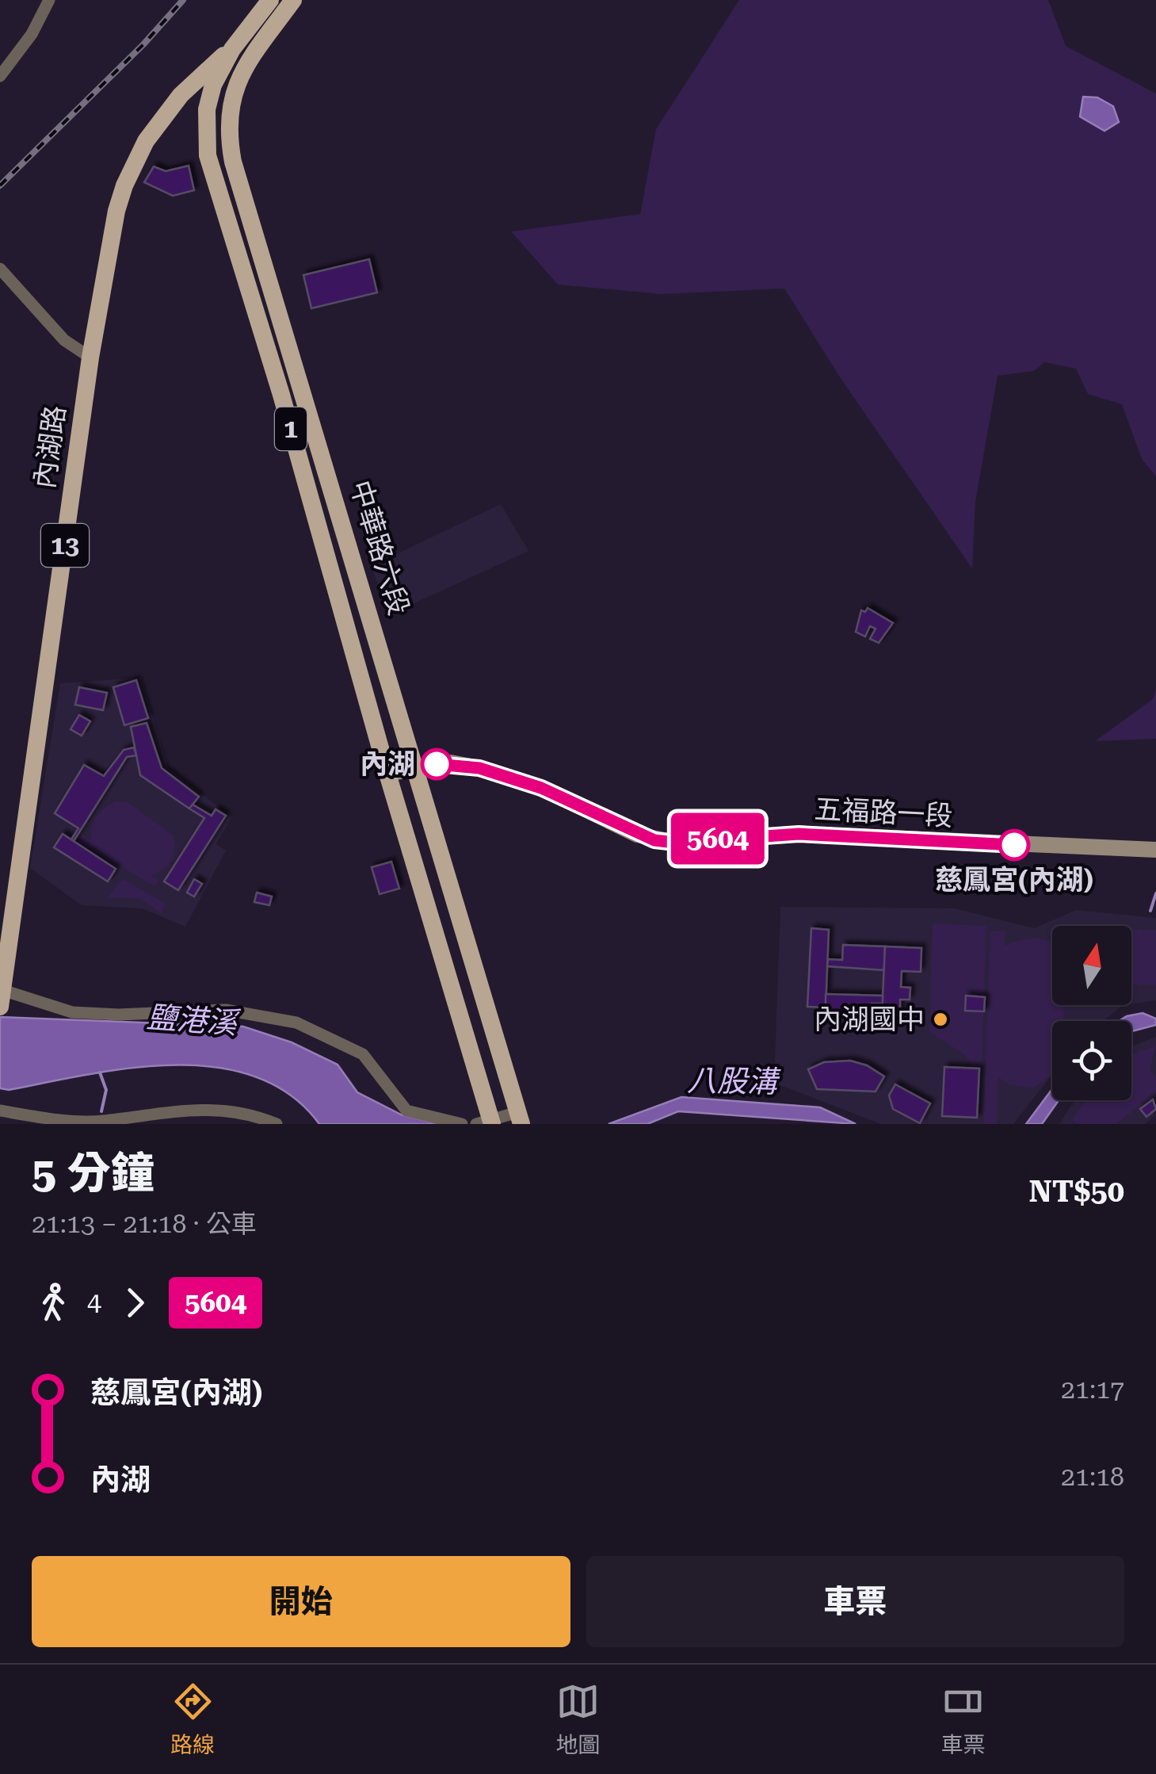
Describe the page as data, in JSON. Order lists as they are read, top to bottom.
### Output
{
  "streets": {
    "main road": [
      "1",
      "內湖路",
      "13",
      "中華路六段",
      "五福路一段"
    ]
  },
  "crossings": [
    ["內湖路", "中華路六段"],
    ["中華路六段", "五福路一段"]
  ],
  "water": ["鹽港溪", "八股溝"],
  "places": ["內湖", "慈鳳宮(內湖)", "內湖國中"],
  "lines": ["bus line 5604"],
  "north": "top",
  "page": {
    "on_map": "5604",
    "heading": ["5 分鐘", "21:13 – 21:18 · 公車", "NT$50"],
    "legs": ["4", "5604"],
    "list": [
      {
        "name": "慈鳳宮(內湖)",
        "value": "21:17"
      },
      {
        "name": "內湖",
        "value": "21:18"
      }
    ],
    "buttons": ["開始", "車票"],
    "tabs": ["路線", "地圖", "車票"]
  }
}
